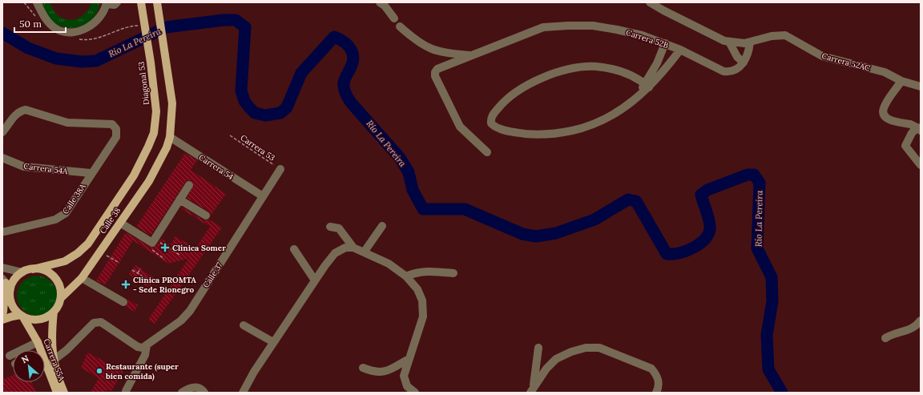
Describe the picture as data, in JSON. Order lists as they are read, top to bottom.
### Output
{
  "streets": {
    "main road": ["Diagonal 53", "Calle 38", "Carrera 55A"],
    "street": [
      "Carrera 52B",
      "Carrera 52AC",
      "Carrera 54",
      "Carrera 54A",
      "Calle 38A",
      "Calle 37"
    ],
    "path": ["Carrera 53"]
  },
  "crossings": [
    ["Diagonal 53", "Calle 38"],
    ["Carrera 53", "Calle 37"],
    ["Carrera 54", "Calle 38"],
    ["Carrera 54", "Calle 37"],
    ["Carrera 54A", "Calle 38A"],
    ["Calle 38", "Carrera 55A"],
    ["Calle 37", "Carrera 55A"]
  ],
  "water": ["Río La Pereira"],
  "places": {
    "health": ["Clínica Somer", "Clínica PROMTA - Sede Rionegro"],
    "other": ["Restaurante (super bien comida)"]
  },
  "scale_bar": "50 m",
  "north": "top left"
}
